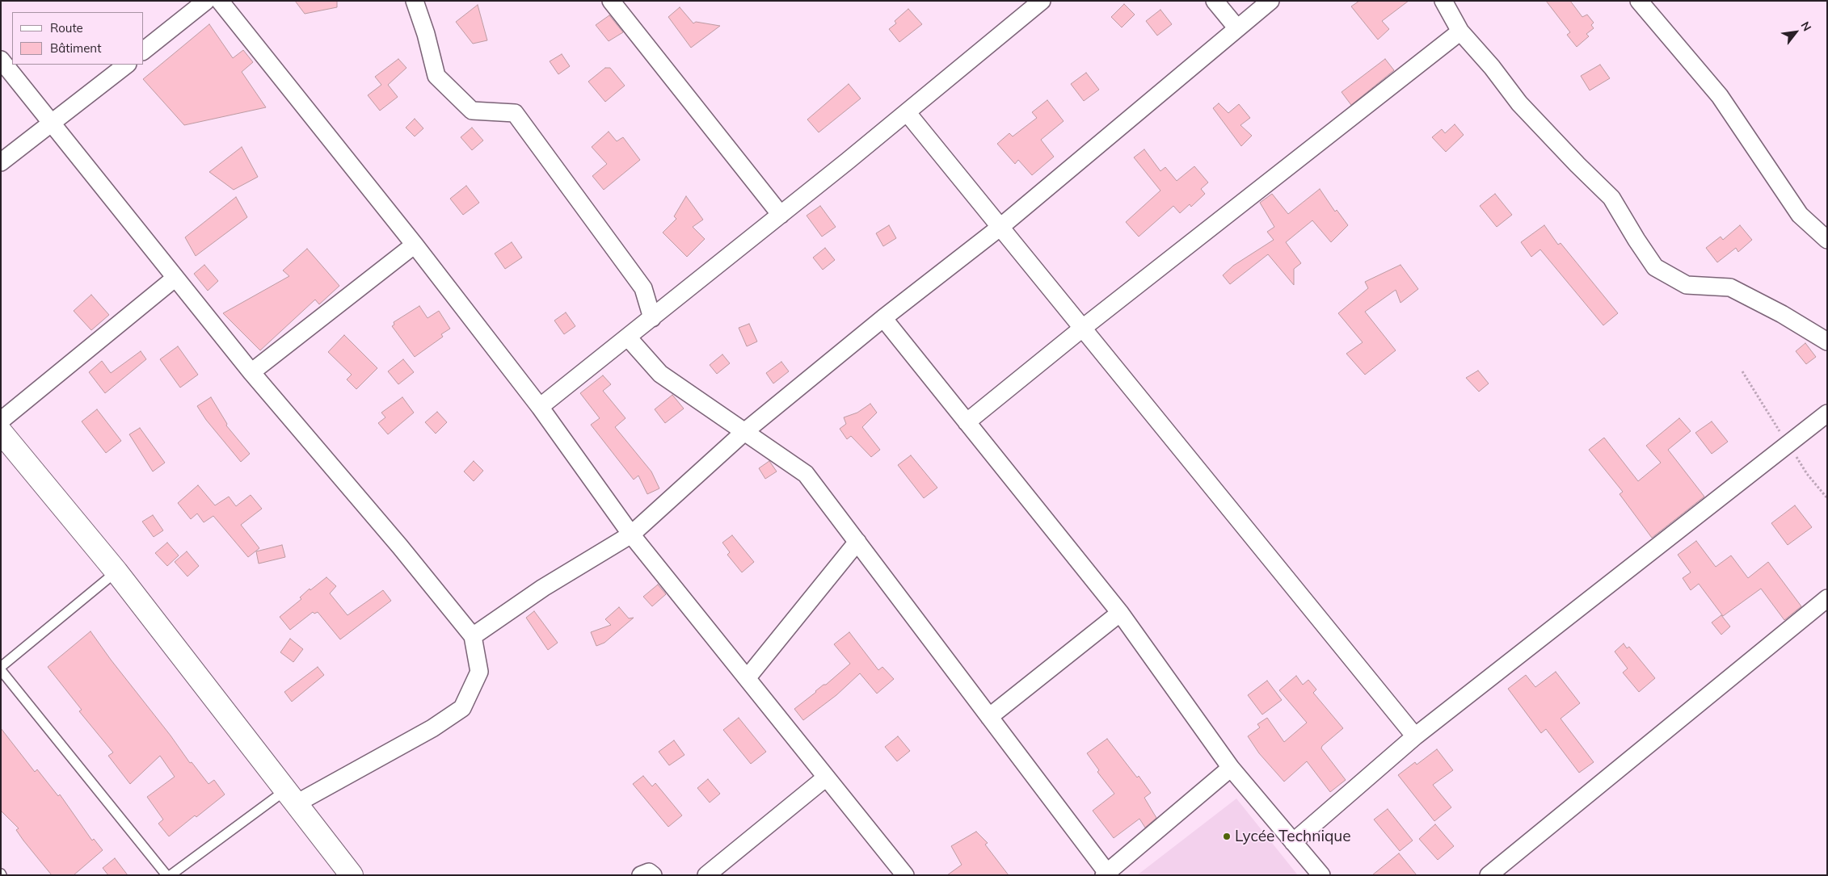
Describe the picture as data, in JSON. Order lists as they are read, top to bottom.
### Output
{
  "places": ["Lycée Technique"],
  "legend": ["Route", "Bâtiment"],
  "north": "top right"
}
